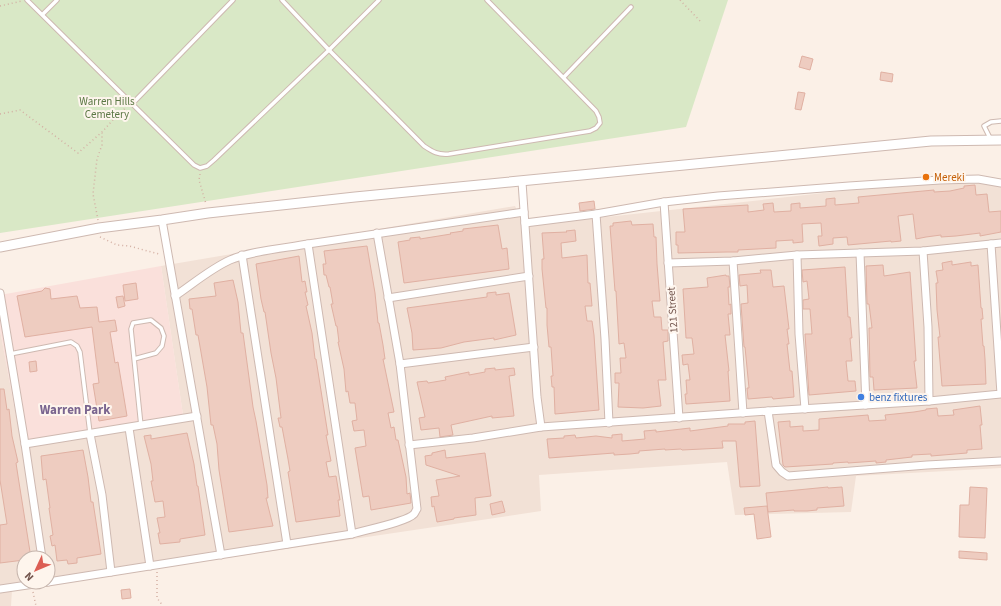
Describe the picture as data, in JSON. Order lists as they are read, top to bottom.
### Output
{
  "streets": {
    "street": ["121 Street"]
  },
  "districts": ["Warren Park"],
  "parks": ["Warren Hills Cemetery"],
  "places": ["Mereki", "benz fixtures"],
  "north": "bottom left"
}
